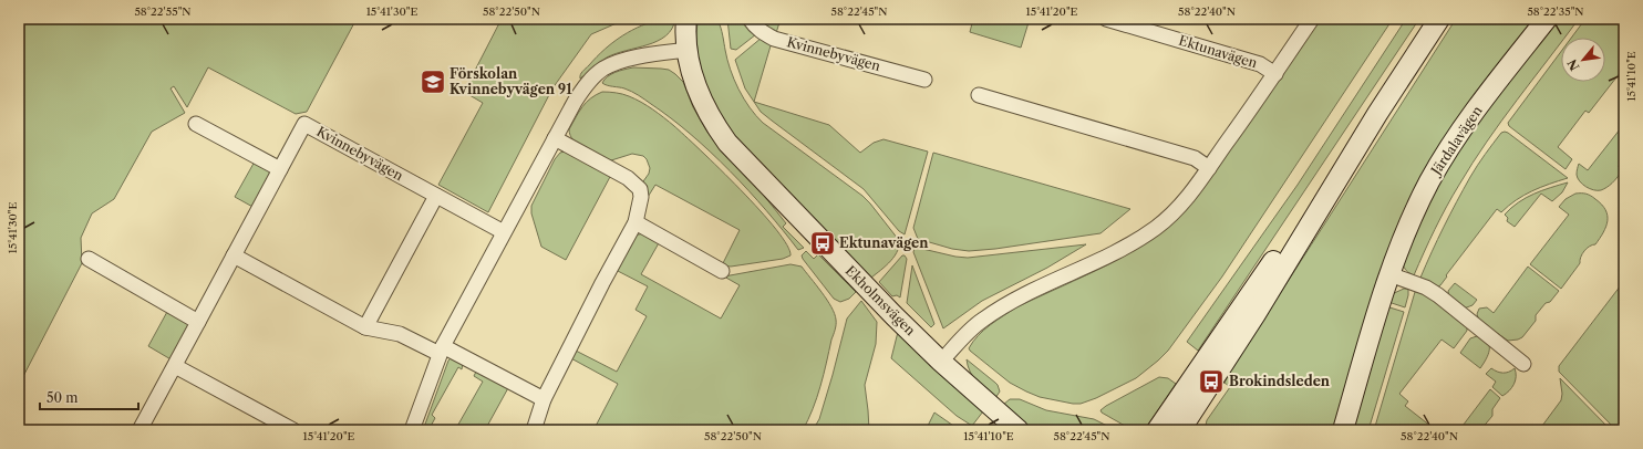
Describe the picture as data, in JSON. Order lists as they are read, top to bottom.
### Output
{
  "streets": {
    "street": [
      "Ektunavägen",
      "Kvinnebyvägen",
      "Järdalavägen",
      "Ekholmsvägen"
    ]
  },
  "crossings": [
    ["Ektunavägen", "Ekholmsvägen"]
  ],
  "places": {
    "school or university": ["Förskolan Kvinnebyvägen 91"],
    "bus stop": ["Ektunavägen", "Brokindsleden"]
  },
  "scale_bar": "50 m",
  "north": "bottom left",
  "coordinates": [
    "58°22'55\"N",
    "15°41'30\"E",
    "58°22'50\"N",
    "58°22'45\"N",
    "15°41'20\"E",
    "58°22'40\"N",
    "58°22'35\"N",
    "15°41'10\"E"
  ]
}
